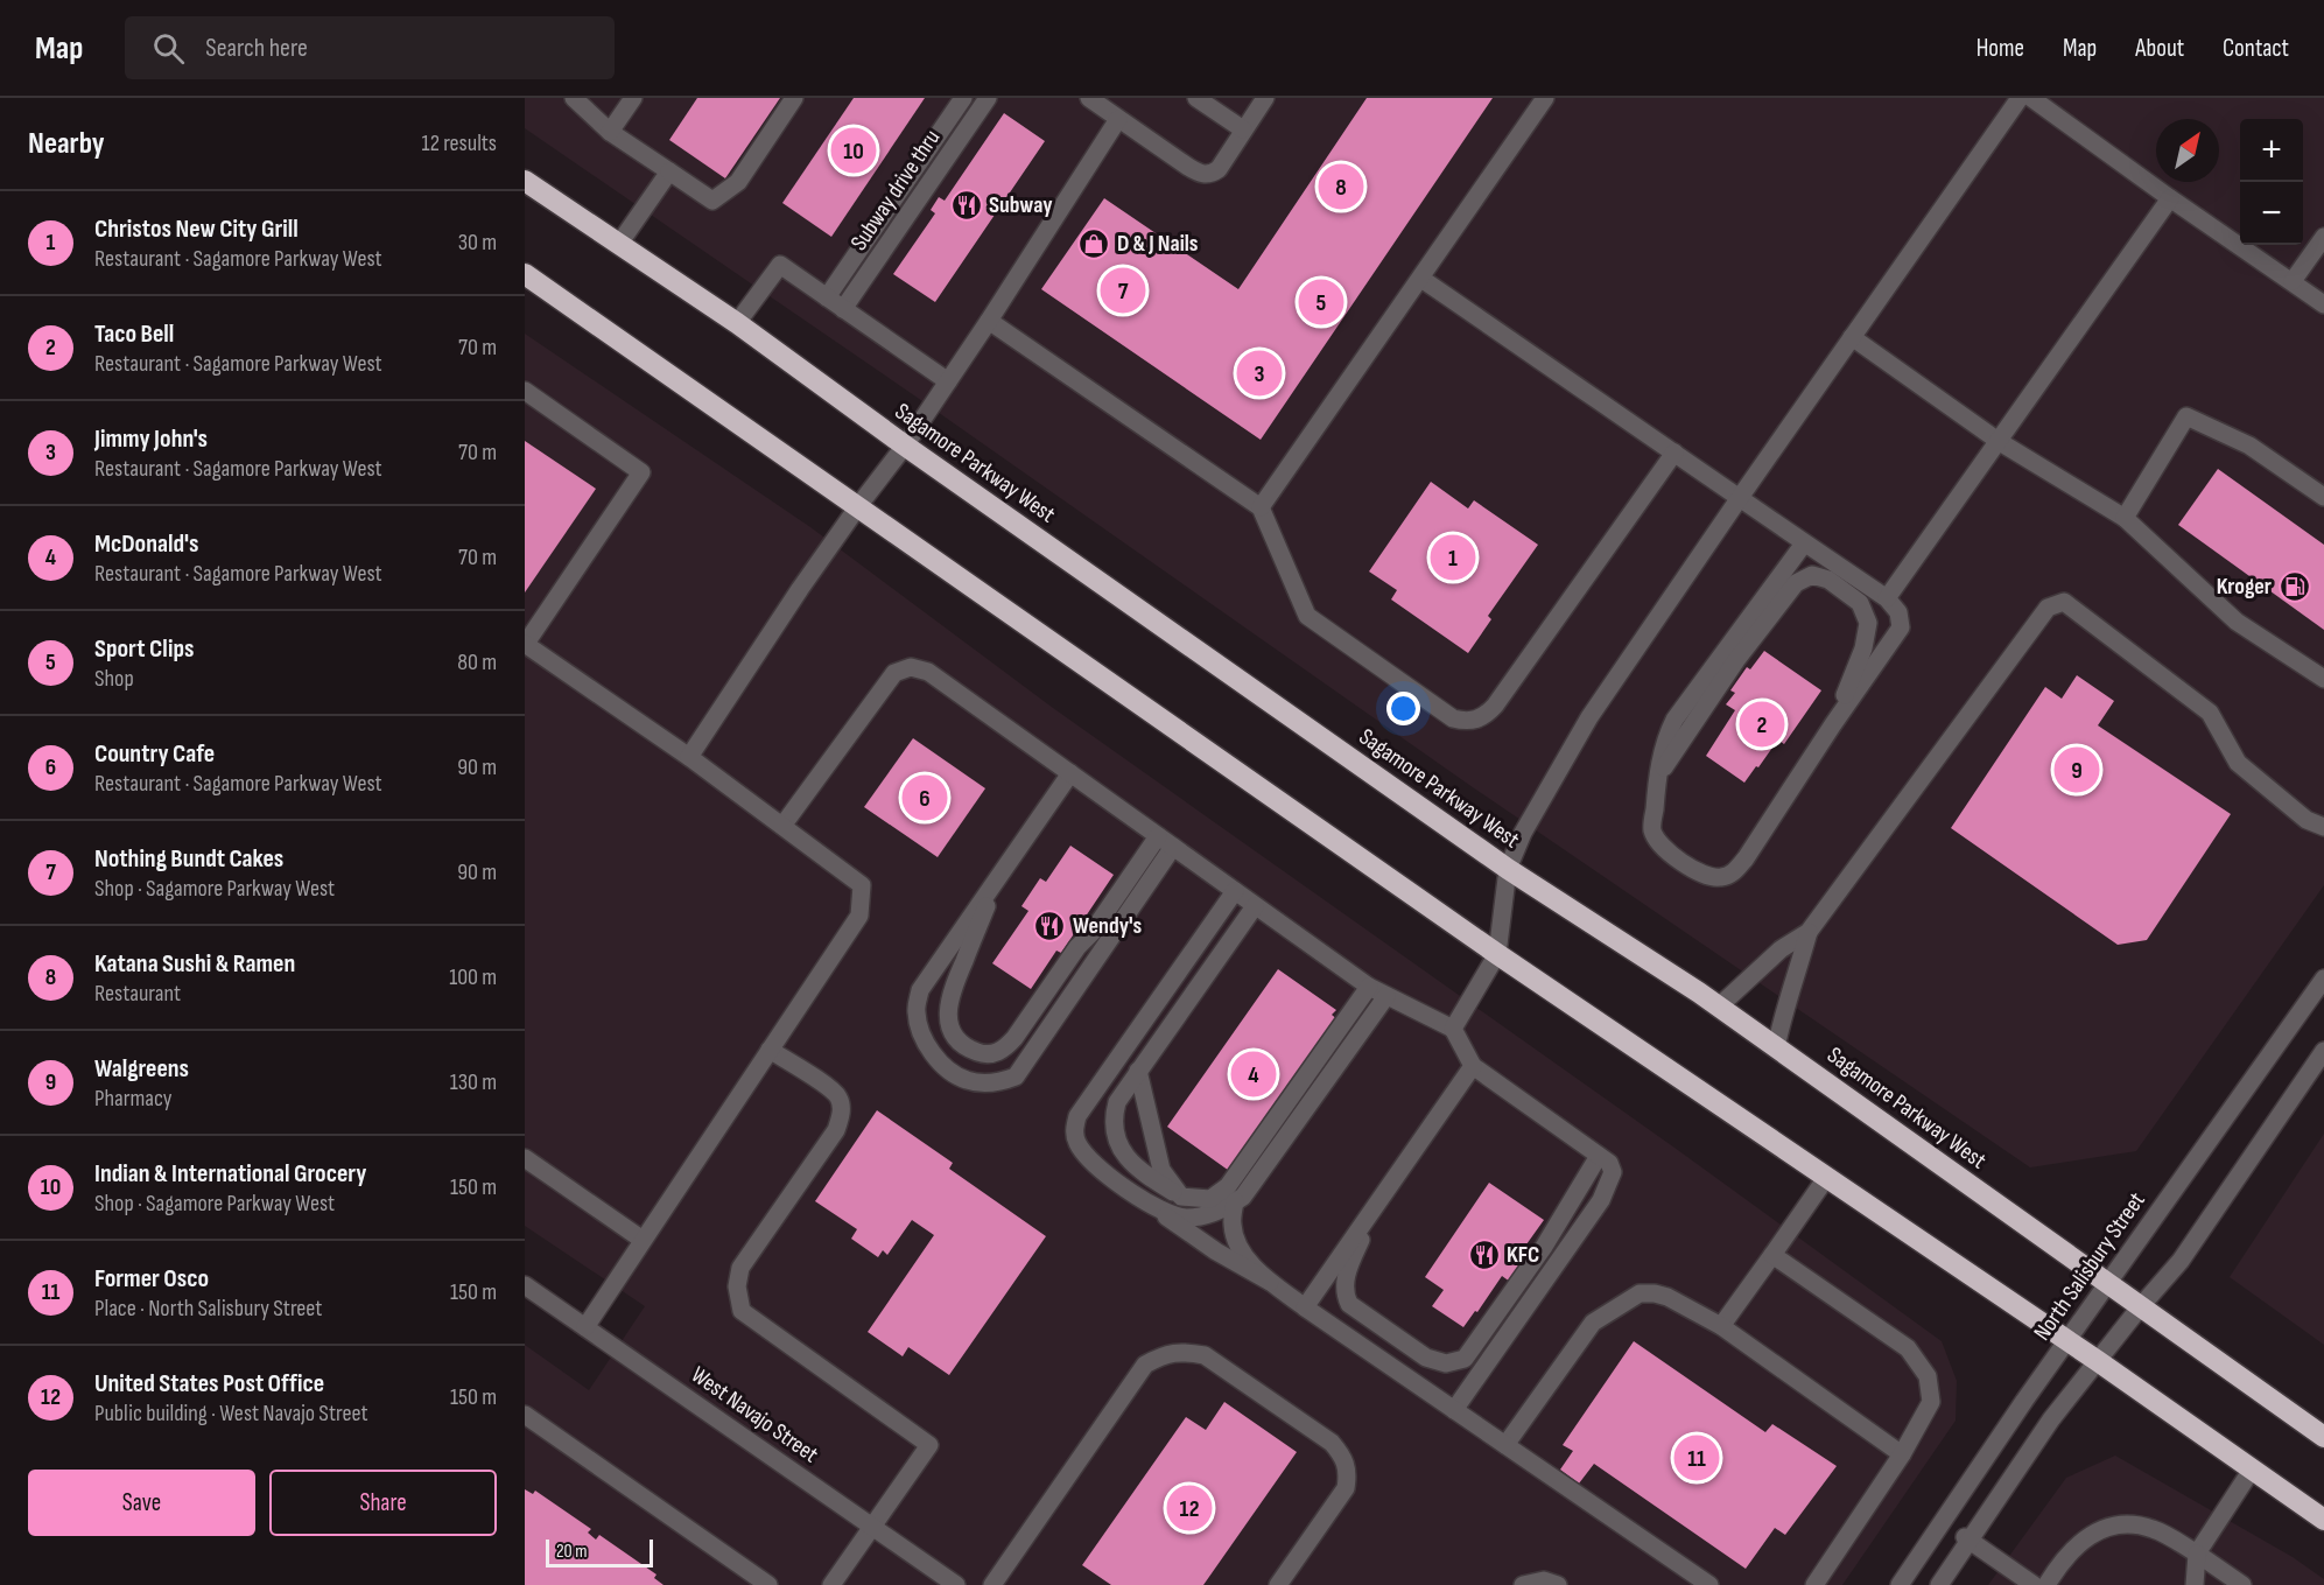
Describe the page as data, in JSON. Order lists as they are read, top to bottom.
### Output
{
  "streets": {
    "highway": ["Sagamore Parkway West"],
    "street": ["Subway drive thru", "North Salisbury Street", "West Navajo Street"]
  },
  "crossings": [
    ["Sagamore Parkway West", "North Salisbury Street"]
  ],
  "places": {
    "restaurant": ["Subway", "Wendy's", "KFC"],
    "shop": ["D & J Nails"],
    "fuel station": ["Kroger"]
  },
  "scale_bar": "20 m",
  "north": "top right",
  "page": {
    "header": "Map",
    "search": "Search here",
    "nav": [
      "Home",
      "Map",
      "About",
      "Contact"
    ],
    "heading": ["Nearby", "12 results"],
    "map_buttons": ["+", "−"],
    "pins": [
      "10",
      "8",
      "7",
      "5",
      "3",
      "1",
      "2",
      "9",
      "6",
      "4",
      "11",
      "12"
    ],
    "list": [
      {
        "mark": "1",
        "name": "Christos New City Grill",
        "note": "Restaurant · Sagamore Parkway West",
        "value": "30 m"
      },
      {
        "mark": "2",
        "name": "Taco Bell",
        "note": "Restaurant · Sagamore Parkway West",
        "value": "70 m"
      },
      {
        "mark": "3",
        "name": "Jimmy John's",
        "note": "Restaurant · Sagamore Parkway West",
        "value": "70 m"
      },
      {
        "mark": "4",
        "name": "McDonald's",
        "note": "Restaurant · Sagamore Parkway West",
        "value": "70 m"
      },
      {
        "mark": "5",
        "name": "Sport Clips",
        "note": "Shop",
        "value": "80 m"
      },
      {
        "mark": "6",
        "name": "Country Cafe",
        "note": "Restaurant · Sagamore Parkway West",
        "value": "90 m"
      },
      {
        "mark": "7",
        "name": "Nothing Bundt Cakes",
        "note": "Shop · Sagamore Parkway West",
        "value": "90 m"
      },
      {
        "mark": "8",
        "name": "Katana Sushi & Ramen",
        "note": "Restaurant",
        "value": "100 m"
      },
      {
        "mark": "9",
        "name": "Walgreens",
        "note": "Pharmacy",
        "value": "130 m"
      },
      {
        "mark": "10",
        "name": "Indian & International Grocery",
        "note": "Shop · Sagamore Parkway West",
        "value": "150 m"
      },
      {
        "mark": "11",
        "name": "Former Osco",
        "note": "Place · North Salisbury Street",
        "value": "150 m"
      },
      {
        "mark": "12",
        "name": "United States Post Office",
        "note": "Public building · West Navajo Street",
        "value": "150 m"
      }
    ],
    "buttons": ["Save", "Share"],
    "scale": "20 m"
  }
}
